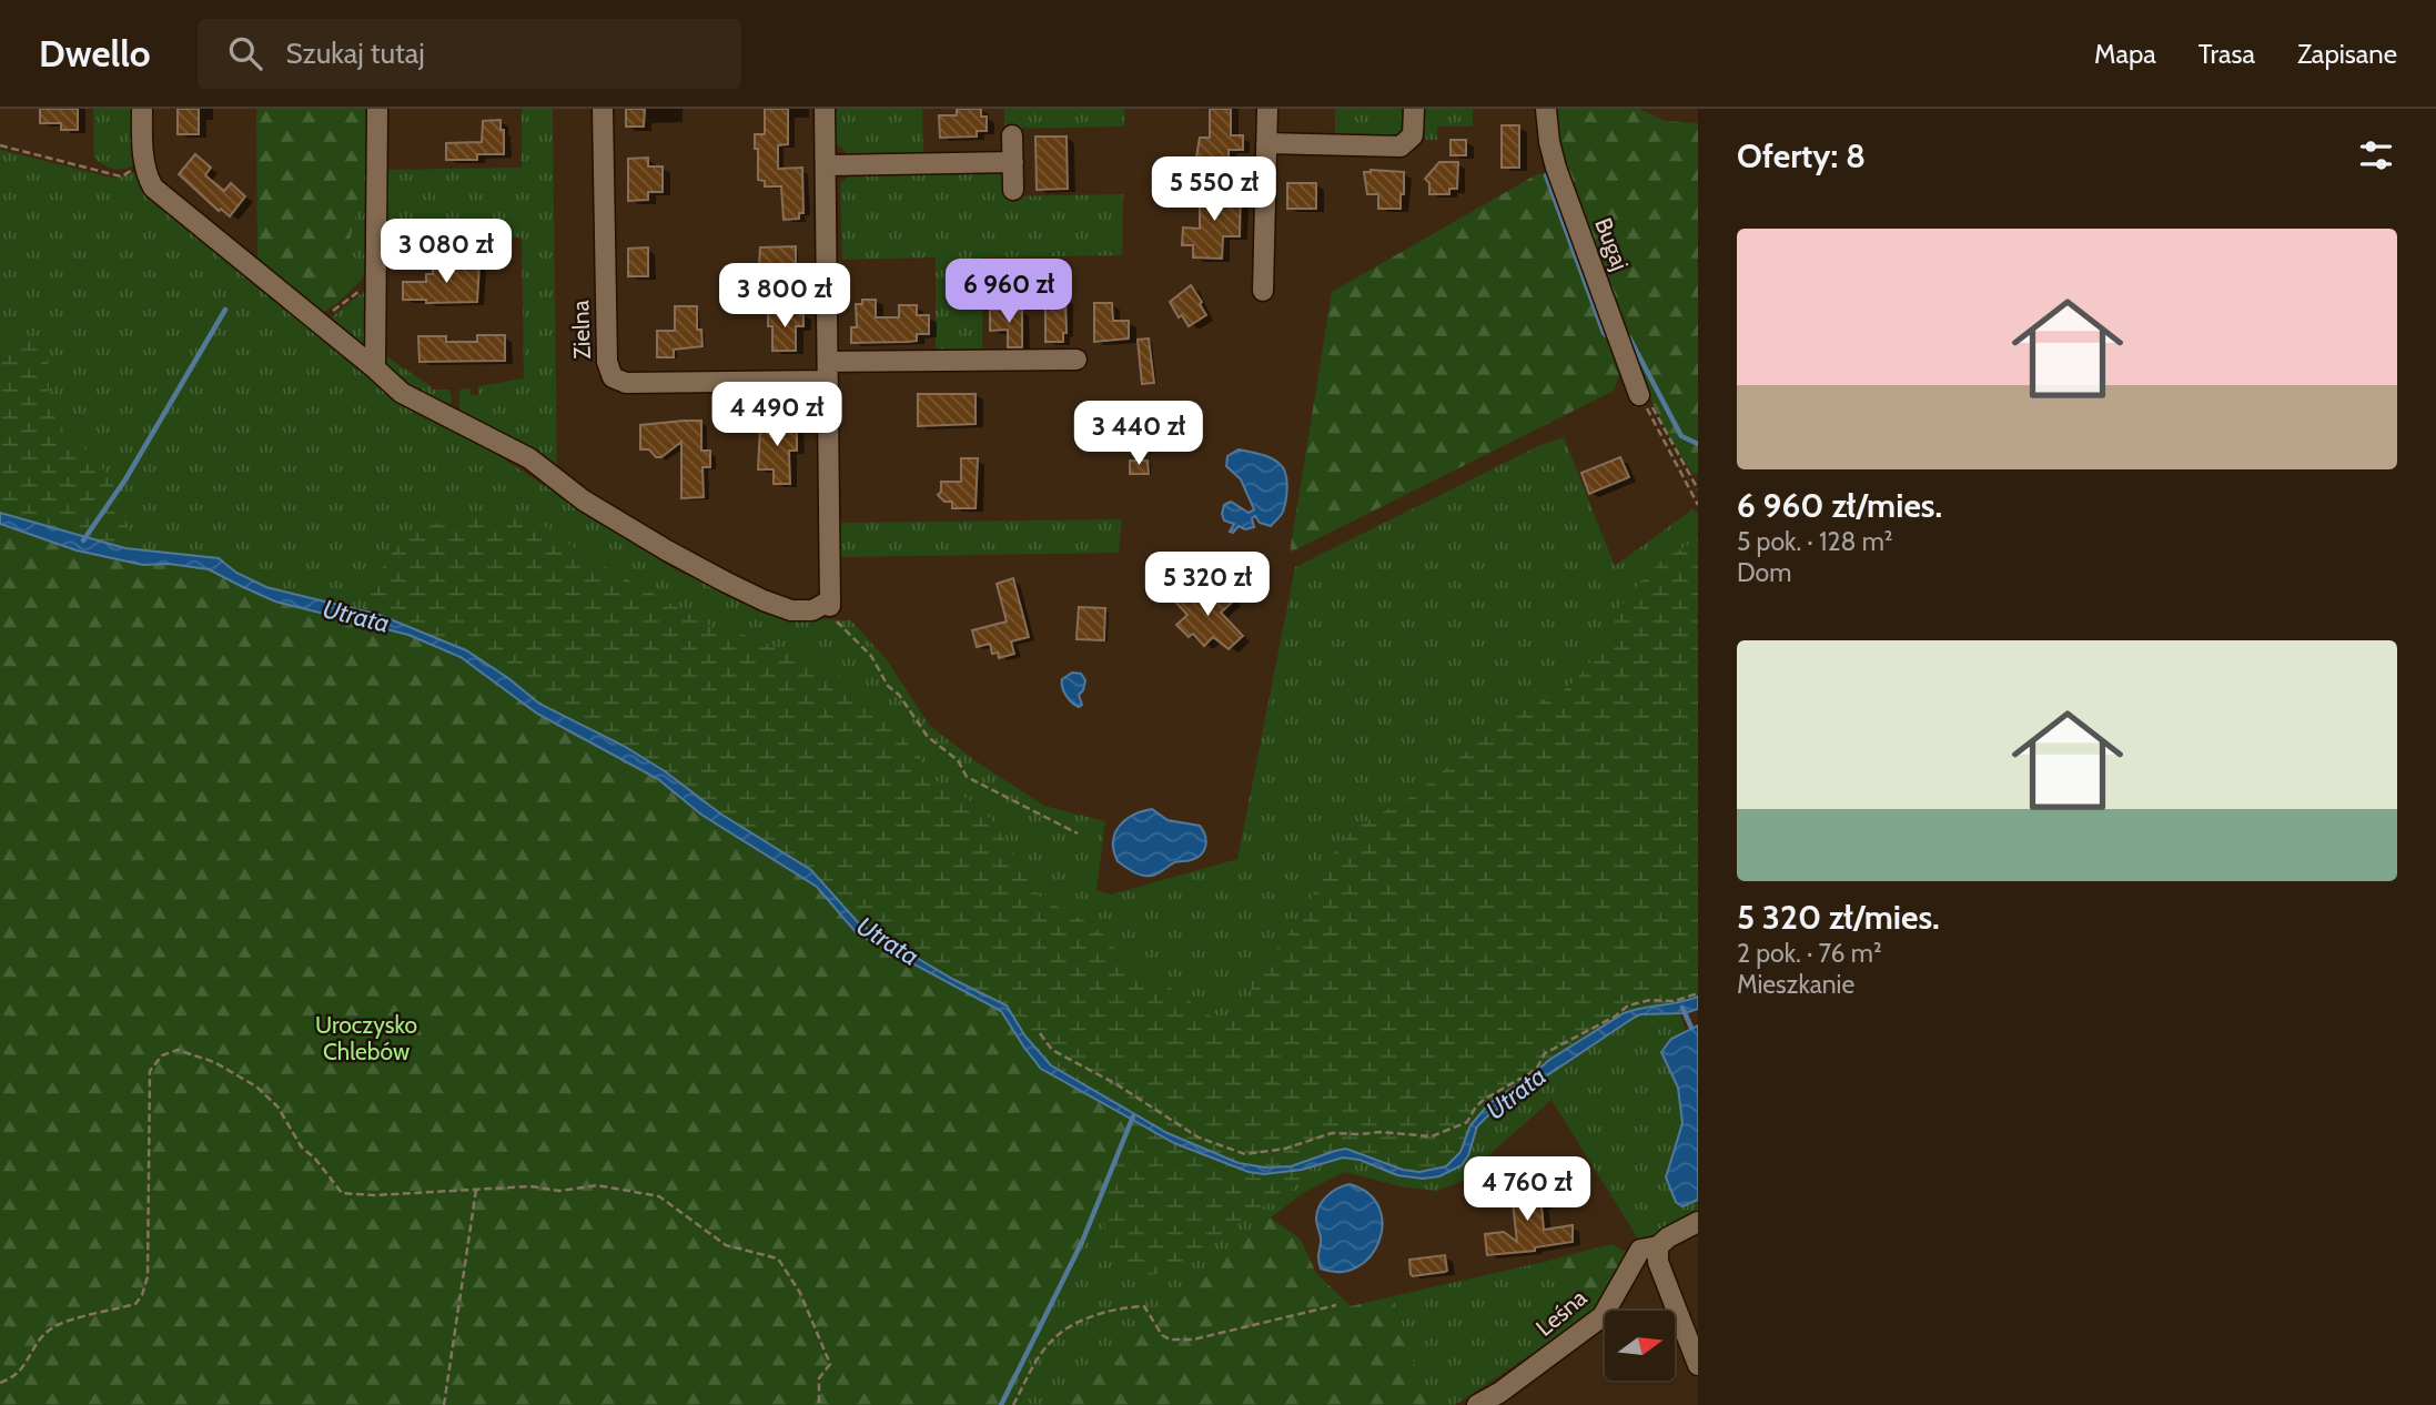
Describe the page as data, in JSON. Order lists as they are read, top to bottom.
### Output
{
  "streets": {
    "street": ["Bugaj", "Zielna", "Leśna"]
  },
  "water": ["Utrata"],
  "parks": ["Uroczysko Chlebów"],
  "north": "right",
  "page": {
    "header": "Dwello",
    "search": "Szukaj tutaj",
    "nav": ["Mapa", "Trasa", "Zapisane"],
    "heading": "Oferty: 8",
    "price": [
      "5 550 zł",
      "3 080 zł",
      "6 960 zł",
      "3 800 zł",
      "4 490 zł",
      "3 440 zł",
      "5 320 zł",
      "4 760 zł"
    ],
    "list": [
      {
        "name": "6 960 zł/mies.",
        "note": "5 pok. · 128 m² · Dom"
      },
      {
        "name": "5 320 zł/mies.",
        "note": "2 pok. · 76 m² · Mieszkanie"
      }
    ]
  }
}
